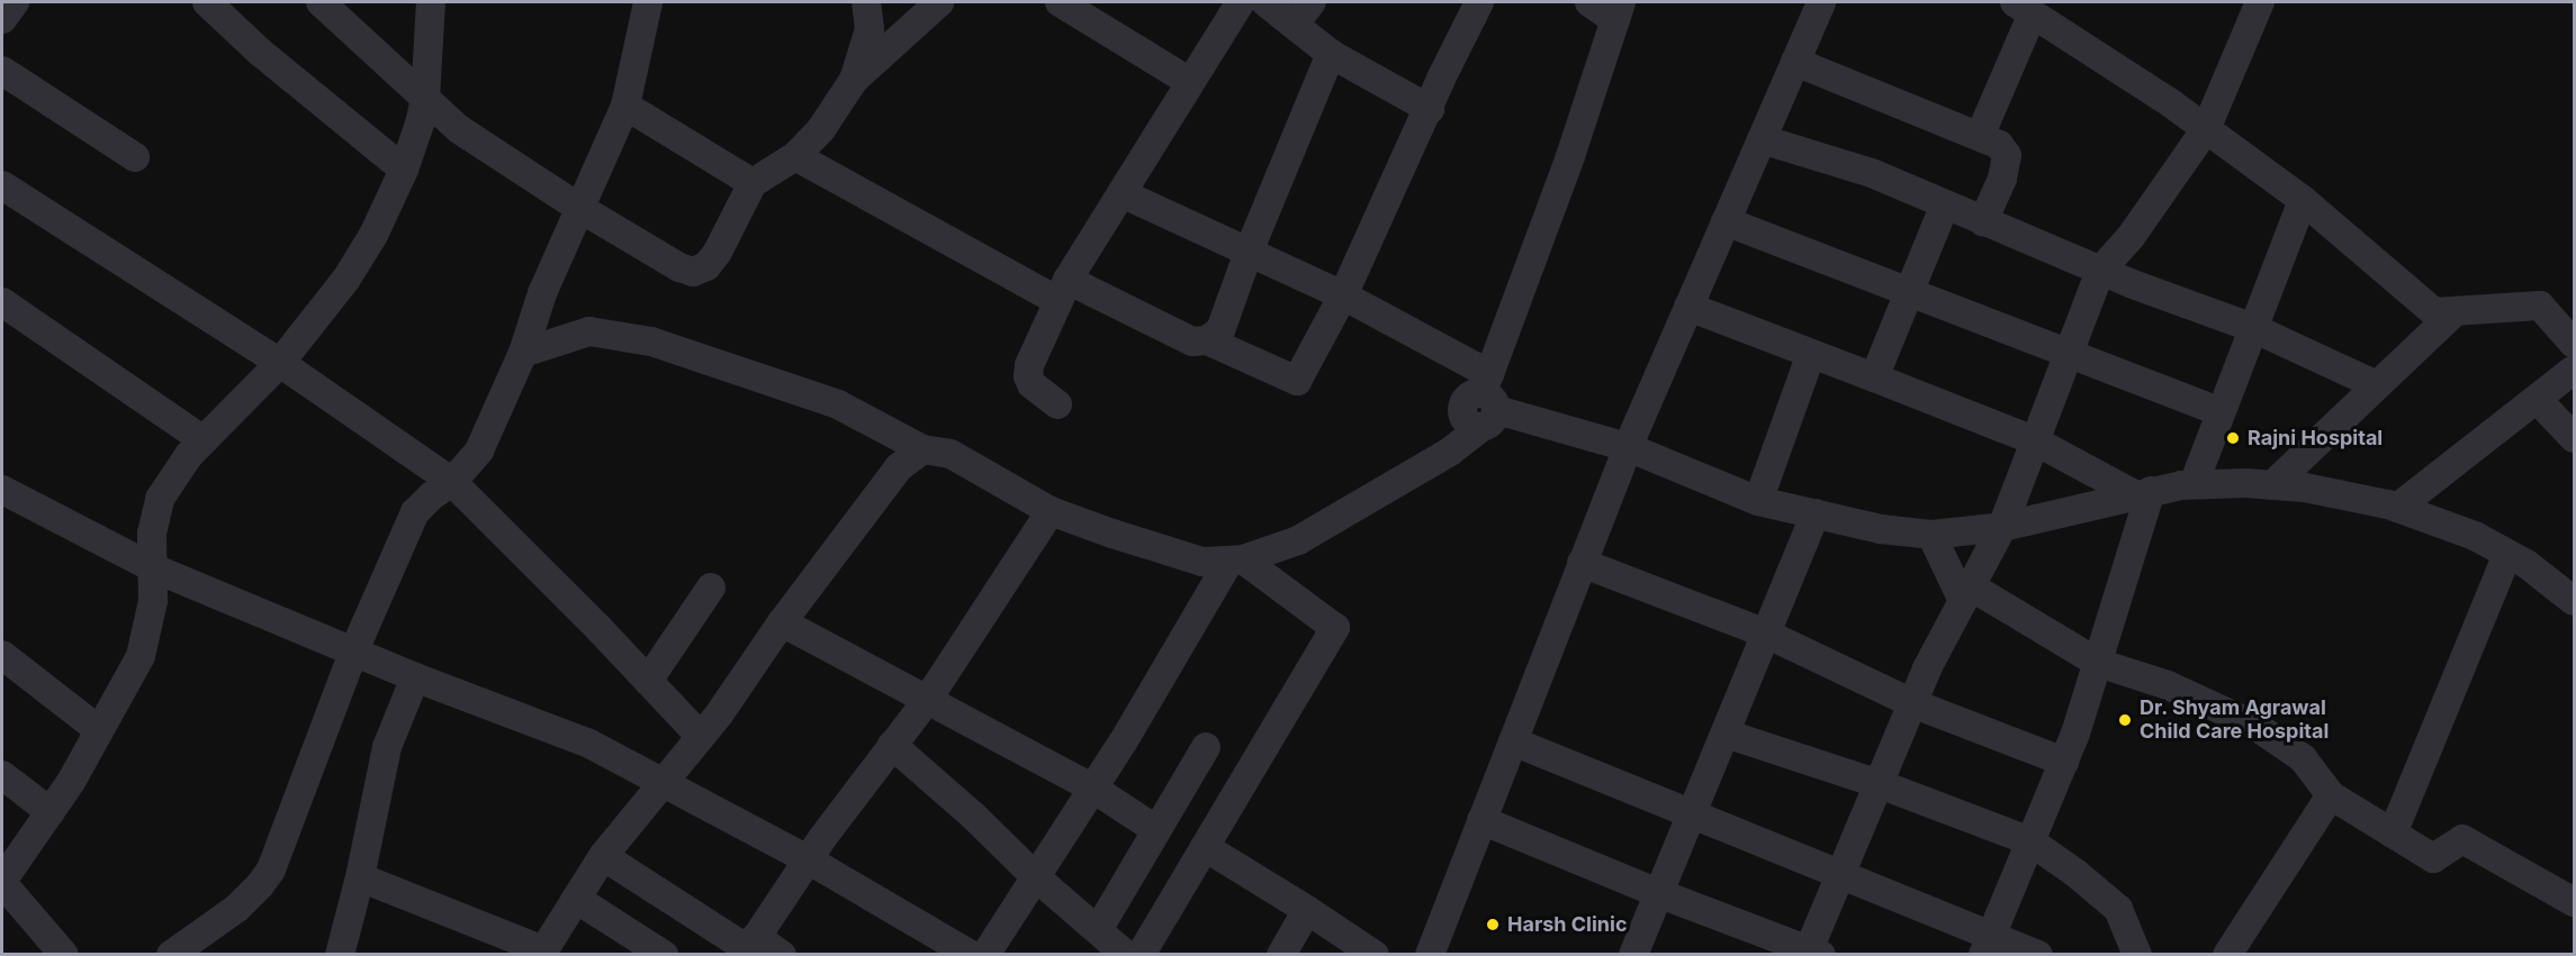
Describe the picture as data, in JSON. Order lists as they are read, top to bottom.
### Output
{
  "places": ["Rajni Hospital", "Dr. Shyam Agrawal Child Care Hospital", "Harsh Clinic"]
}
